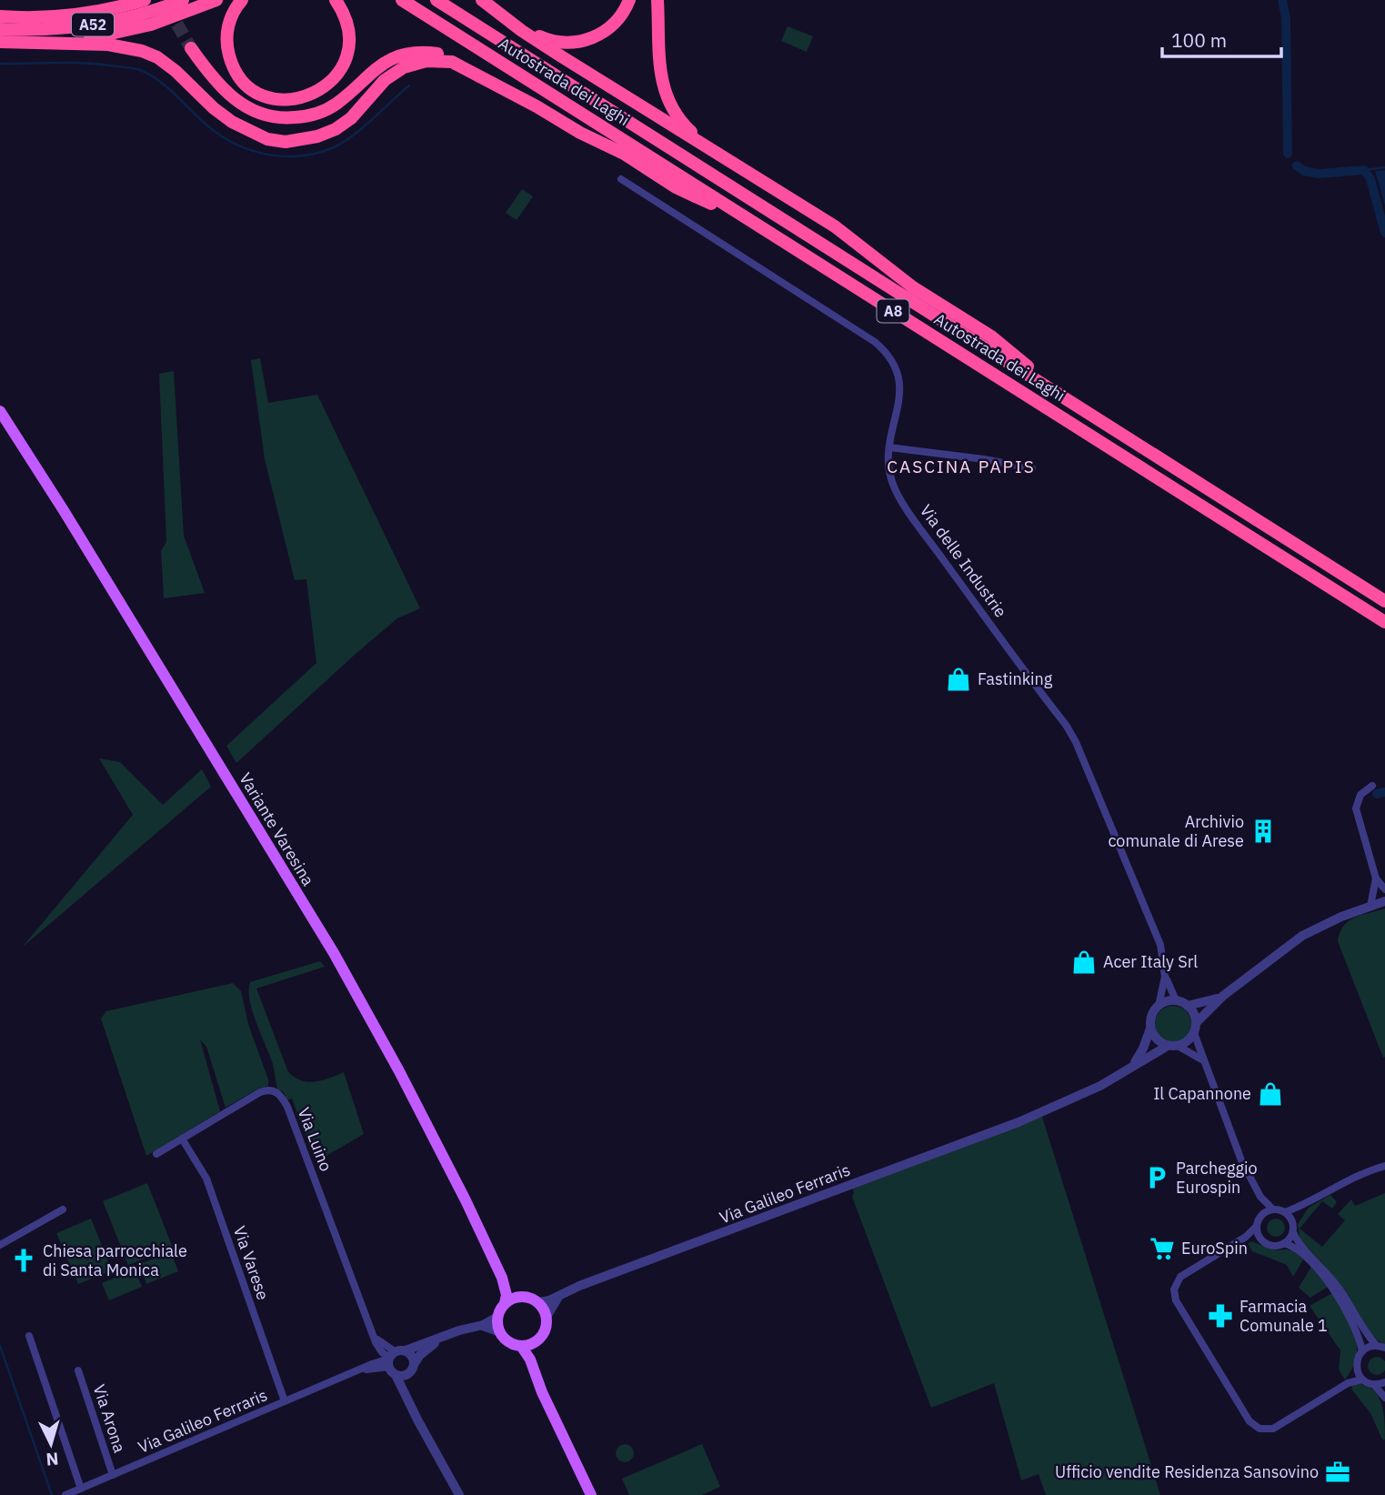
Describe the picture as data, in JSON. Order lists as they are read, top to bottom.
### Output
{
  "streets": {
    "highway": ["A52", "Autostrada dei Laghi", "A8"],
    "main road": ["Variante Varesina"],
    "street": [
      "Via delle Industrie",
      "Via Luino",
      "Via Galileo Ferraris",
      "Via Varese",
      "Via Arona"
    ]
  },
  "crossings": [
    ["Via delle Industrie", "Via Galileo Ferraris"],
    ["Variante Varesina", "Via Galileo Ferraris"],
    ["Via Luino", "Via Galileo Ferraris"],
    ["Via Luino", "Via Varese"],
    ["Via Galileo Ferraris", "Via Varese"],
    ["Via Galileo Ferraris", "Via Arona"]
  ],
  "districts": ["CASCINA PAPIS"],
  "places": {
    "shop": ["Fastinking", "Acer Italy Srl", "Il Capannone"],
    "building": ["Archivio comunale di Arese"],
    "parking": ["Parcheggio Eurospin"],
    "supermarket": ["EuroSpin"],
    "church": ["Chiesa parrocchiale di Santa Monica"],
    "pharmacy": ["Farmacia Comunale 1"],
    "office": ["Ufficio vendite Residenza Sansovino"]
  },
  "scale_bar": "100 m",
  "north": "bottom"
}
